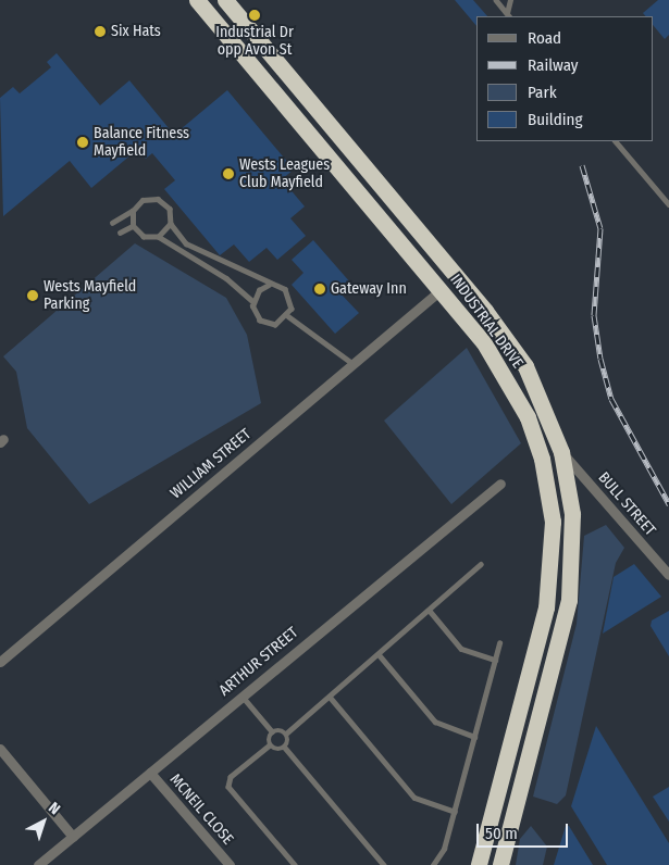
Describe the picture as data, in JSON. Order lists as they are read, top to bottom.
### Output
{
  "streets": {
    "highway": ["INDUSTRIAL DRIVE"],
    "street": [
      "WILLIAM STREET",
      "BULL STREET",
      "ARTHUR STREET",
      "MCNEIL CLOSE"
    ]
  },
  "crossings": [
    ["INDUSTRIAL DRIVE", "WILLIAM STREET"],
    ["INDUSTRIAL DRIVE", "BULL STREET"],
    ["ARTHUR STREET", "MCNEIL CLOSE"]
  ],
  "places": [
    "Industrial Dr opp Avon St",
    "Six Hats",
    "Balance Fitness Mayfield",
    "Wests Leagues Club Mayfield",
    "Gateway Inn",
    "Wests Mayfield Parking"
  ],
  "legend": [
    "Road",
    "Railway",
    "Park",
    "Building"
  ],
  "scale_bar": "50 m",
  "north": "top right"
}
